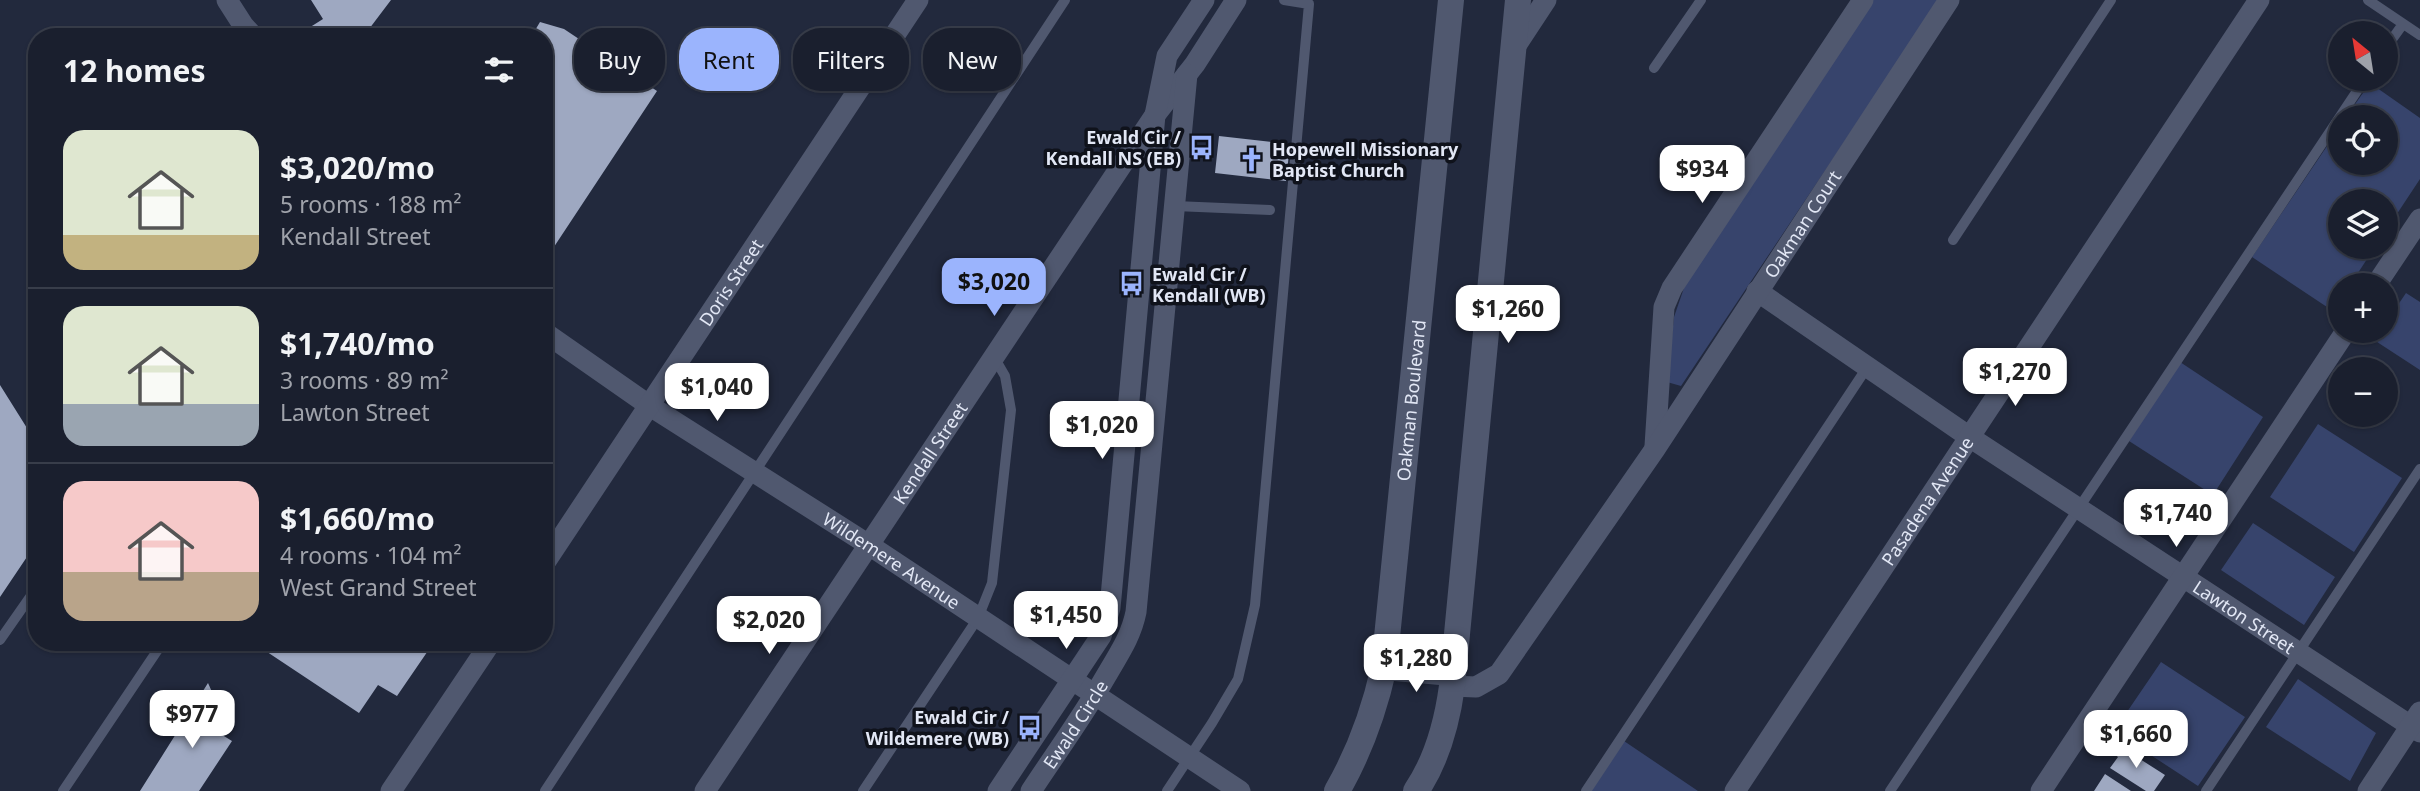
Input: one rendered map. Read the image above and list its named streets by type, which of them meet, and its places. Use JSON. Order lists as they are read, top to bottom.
{
  "streets": {
    "street": [
      "Oakman Court",
      "Doris Street",
      "Oakman Boulevard",
      "Kendall Street",
      "Pasadena Avenue",
      "Wildemere Avenue",
      "Lawton Street",
      "Ewald Circle"
    ]
  },
  "crossings": [
    ["Oakman Court", "Lawton Street"],
    ["Doris Street", "Wildemere Avenue"],
    ["Kendall Street", "Wildemere Avenue"],
    ["Kendall Street", "Ewald Circle"],
    ["Pasadena Avenue", "Lawton Street"],
    ["Wildemere Avenue", "Ewald Circle"]
  ],
  "places": {
    "bus stop": ["Ewald Cir / Kendall NS (EB)", "Ewald Cir / Kendall (WB)", "Ewald Cir / Wildemere (WB)"],
    "church": ["Hopewell Missionary Baptist Church"]
  },
  "north": "top left",
  "page": {
    "map_buttons": ["+", "−"],
    "chip": [
      "Buy",
      "Rent",
      "Filters",
      "New"
    ],
    "heading": "12 homes",
    "list": [
      {
        "name": "$3,020/mo",
        "note": "5 rooms · 188 m² · Kendall Street"
      },
      {
        "name": "$1,740/mo",
        "note": "3 rooms · 89 m² · Lawton Street"
      },
      {
        "name": "$1,660/mo",
        "note": "4 rooms · 104 m² · West Grand Street"
      }
    ],
    "price": [
      "$934",
      "$3,020",
      "$1,260",
      "$1,270",
      "$1,040",
      "$1,020",
      "$1,740",
      "$1,450",
      "$2,020",
      "$1,280",
      "$977",
      "$1,660"
    ]
  }
}
